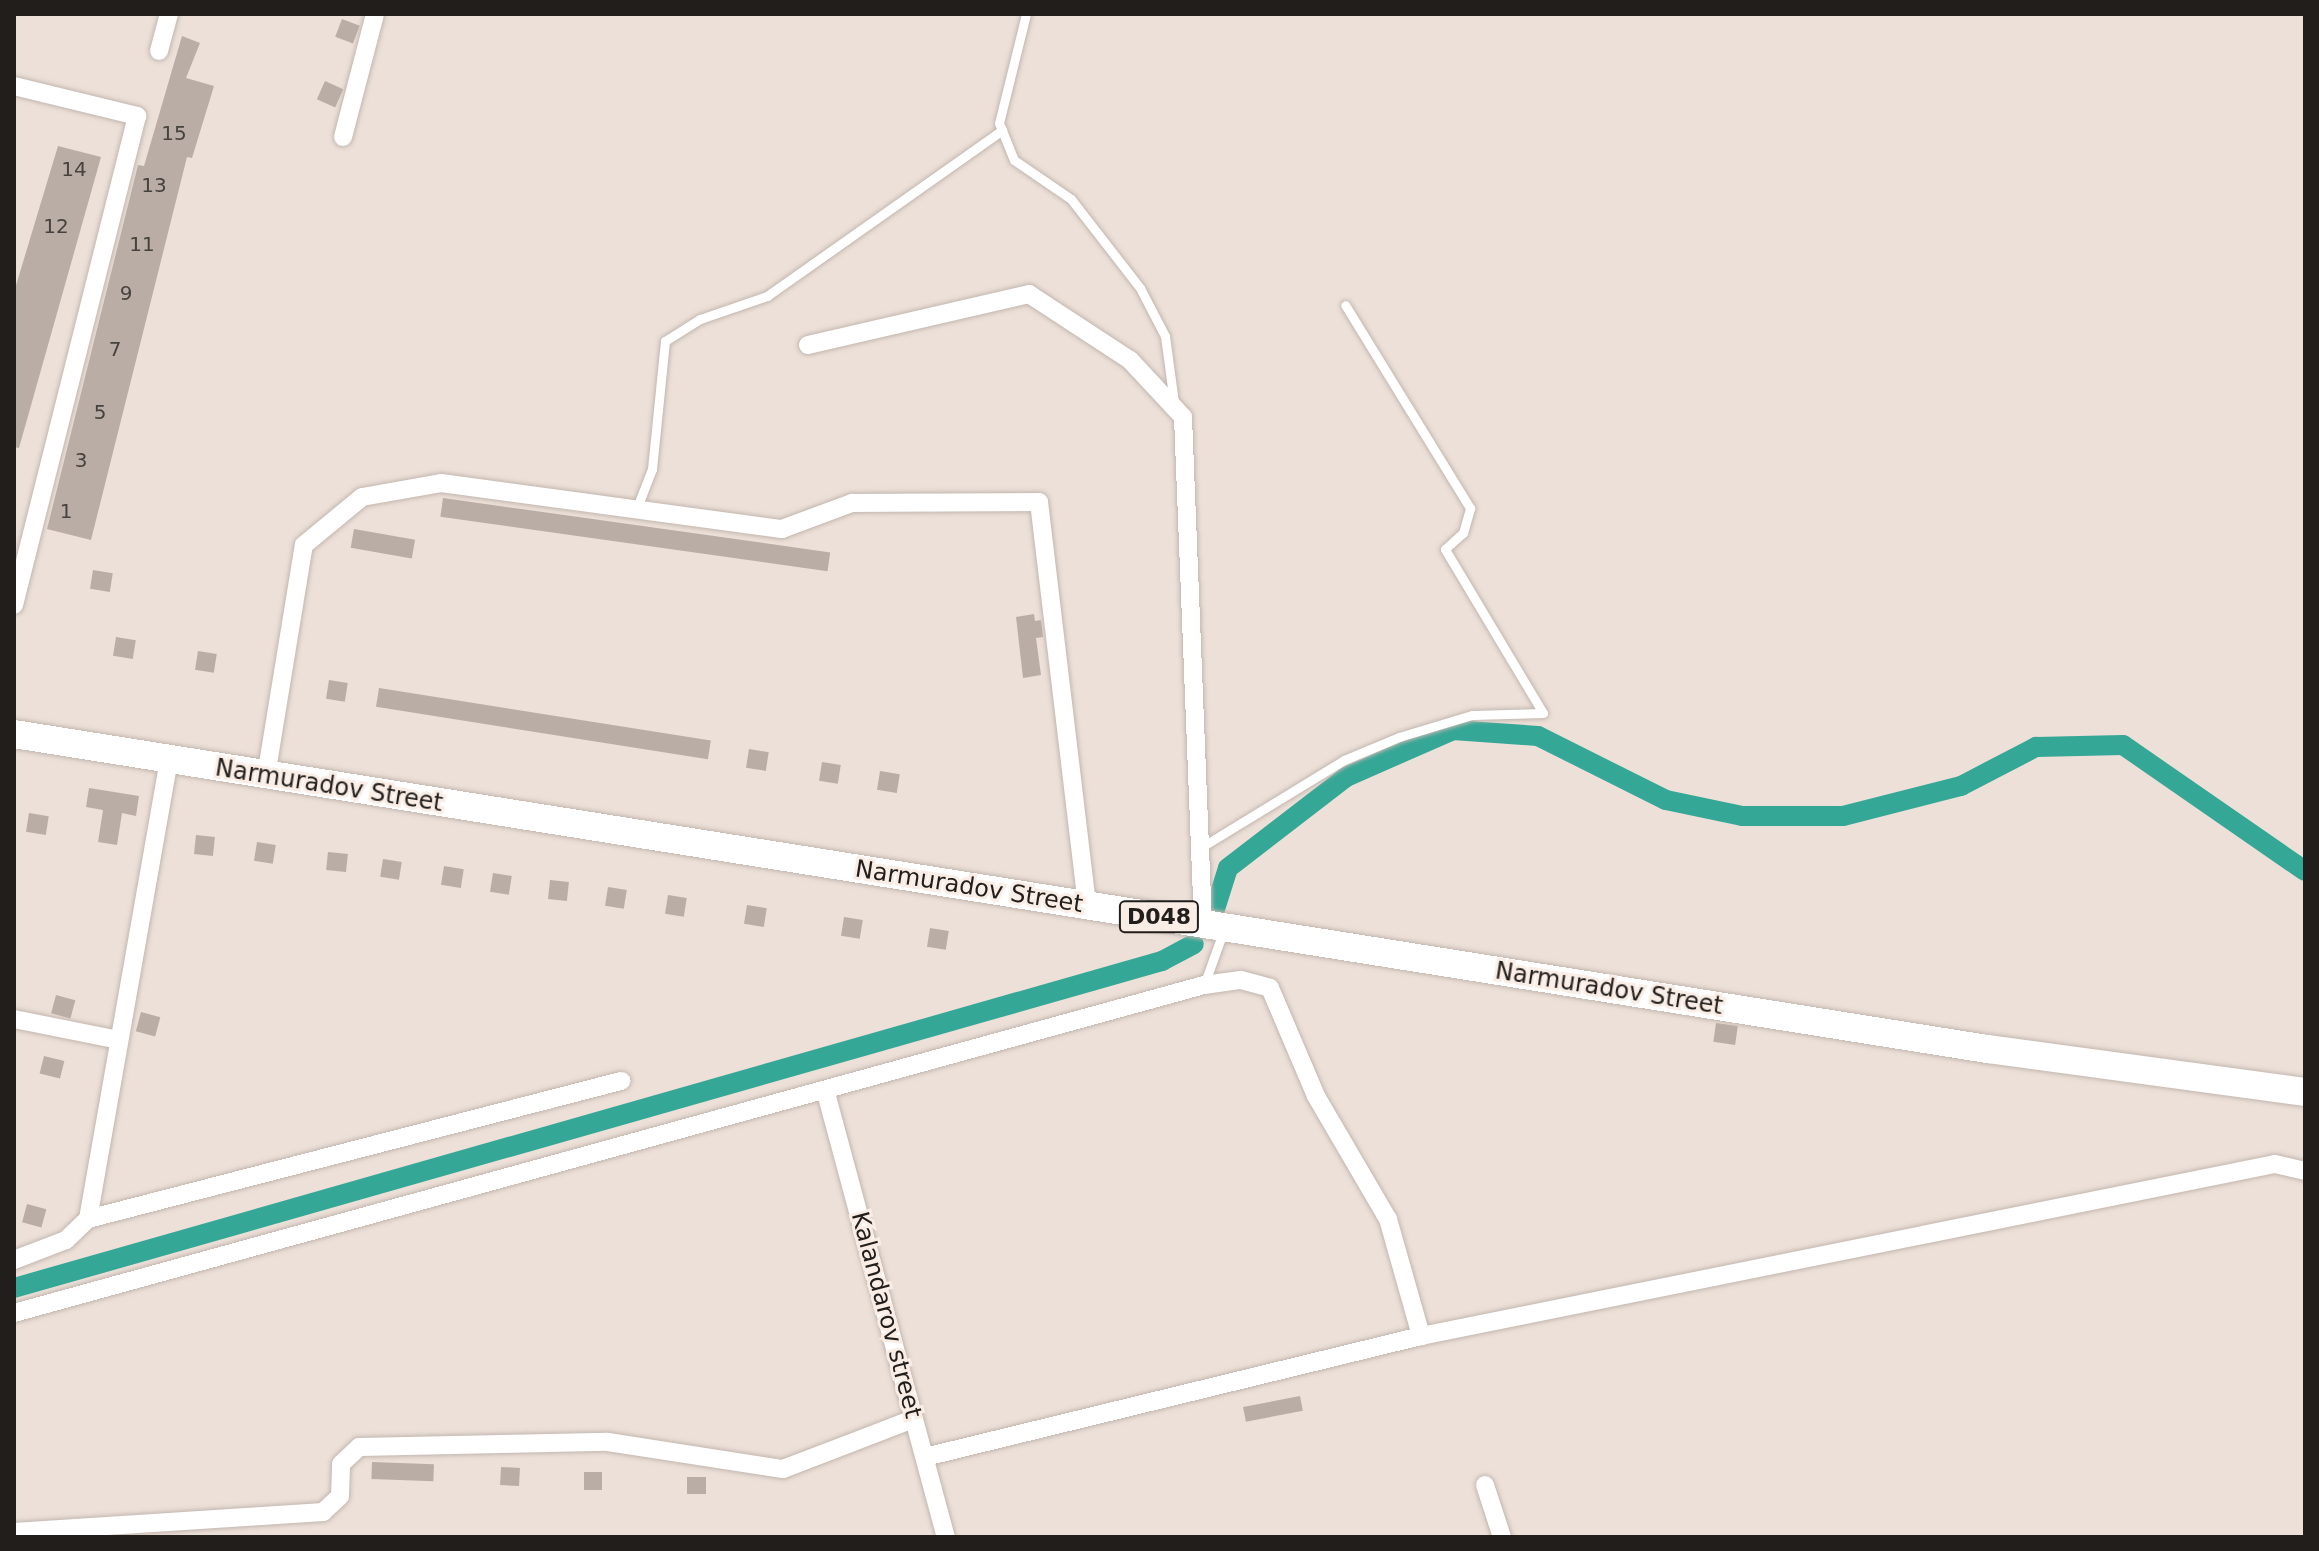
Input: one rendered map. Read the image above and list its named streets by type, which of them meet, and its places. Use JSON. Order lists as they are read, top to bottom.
{
  "streets": {
    "main road": ["Narmuradov Street", "D048"],
    "street": ["Kalandarov street"]
  },
  "house_numbers": [
    "15",
    "14",
    "13",
    "12",
    "11",
    "9",
    "7",
    "5",
    "3",
    "1"
  ]
}
